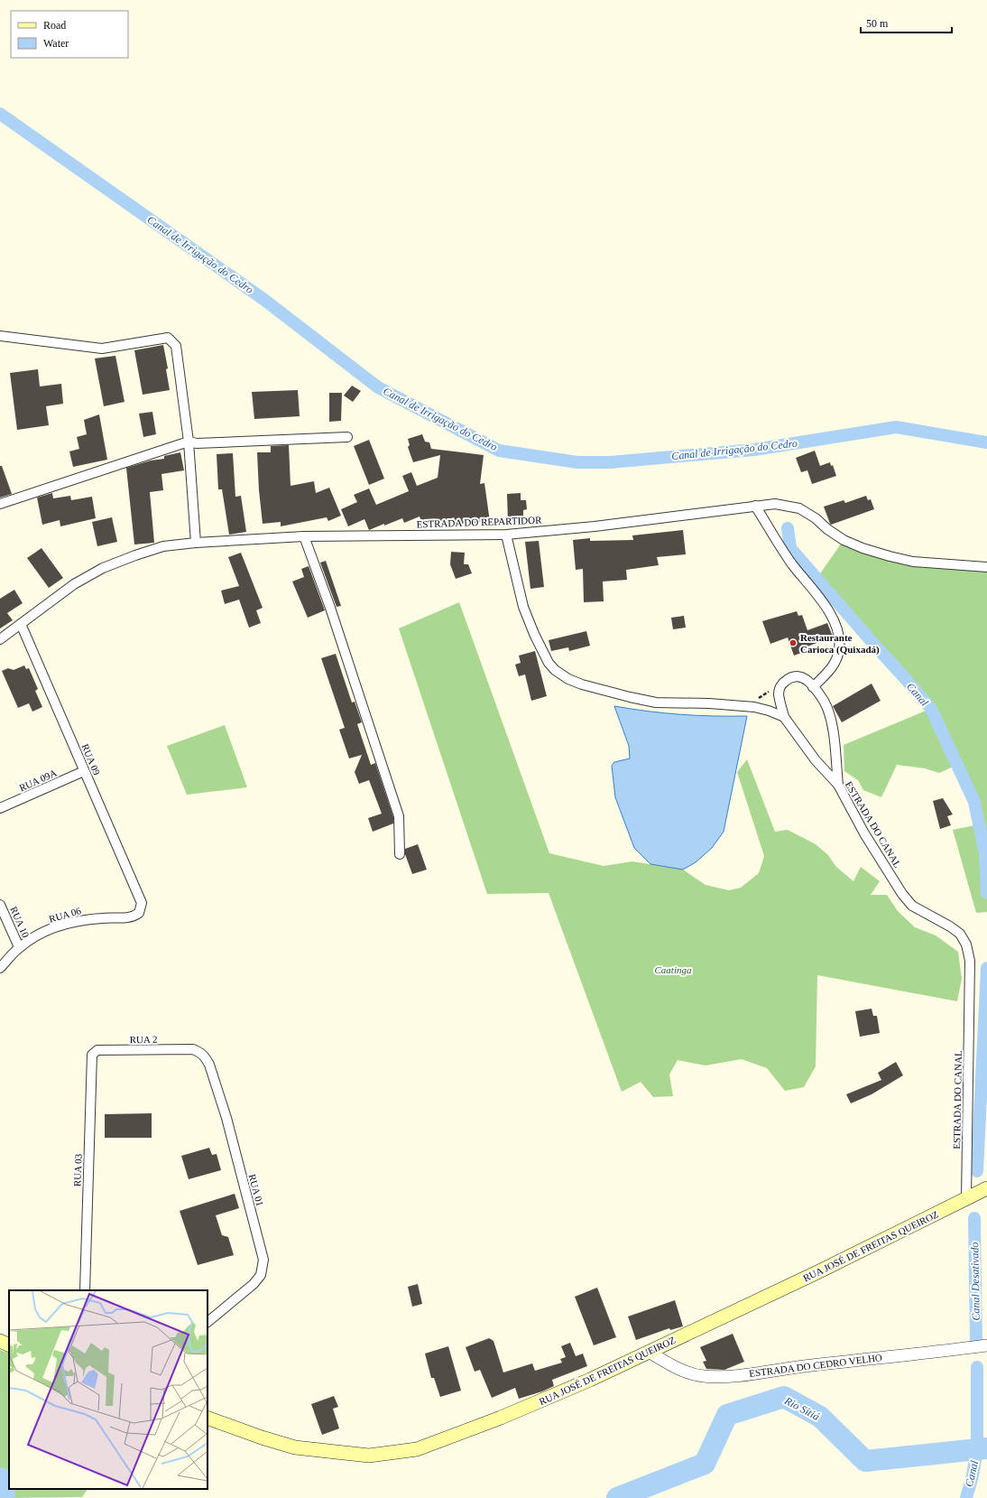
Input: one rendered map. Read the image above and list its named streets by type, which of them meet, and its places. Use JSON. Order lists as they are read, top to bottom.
{
  "streets": {
    "main road": ["RUA JOSÉ DE FREITAS QUEIROZ"],
    "street": [
      "ESTRADA DO REPARTIDOR",
      "RUA 09",
      "RUA 09A",
      "ESTRADA DO CANAL",
      "RUA 06",
      "RUA 10",
      "RUA 2",
      "RUA 03",
      "RUA 01",
      "ESTRADA DO CEDRO VELHO"
    ]
  },
  "crossings": [
    ["ESTRADA DO REPARTIDOR", "RUA 09"],
    ["ESTRADA DO REPARTIDOR", "ESTRADA DO CANAL"],
    ["RUA 09", "RUA 09A"],
    ["RUA 09", "RUA 06"],
    ["ESTRADA DO CANAL", "RUA JOSÉ DE FREITAS QUEIROZ"],
    ["RUA 06", "RUA 10"],
    ["RUA 2", "RUA 03"],
    ["RUA 2", "RUA 01"],
    ["RUA JOSÉ DE FREITAS QUEIROZ", "ESTRADA DO CEDRO VELHO"]
  ],
  "water": [
    "Canal de Irrigação do Cedro",
    "Canal",
    "Canal Desativado",
    "Rio Sitiá"
  ],
  "parks": ["Caatinga"],
  "places": ["Restaurante Carioca (Quixadá)"],
  "legend": ["Road", "Water"],
  "scale_bar": "50 m"
}
